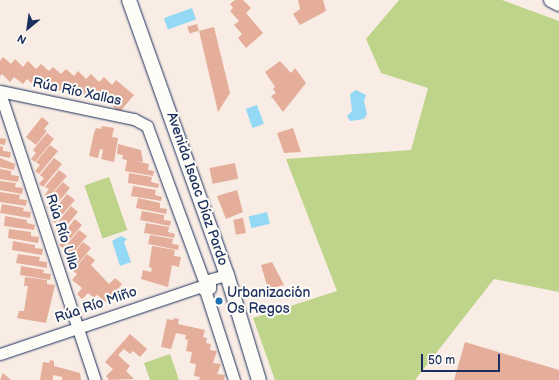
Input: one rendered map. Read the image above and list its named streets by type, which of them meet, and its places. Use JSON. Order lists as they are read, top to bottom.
{
  "streets": {
    "street": [
      "Rúa Río Xallas",
      "Avenida Isaac Díaz Pardo",
      "Rúa Río Ulla",
      "Rúa Río Miño"
    ]
  },
  "crossings": [
    ["Rúa Río Xallas", "Rúa Río Ulla"],
    ["Rúa Río Xallas", "Rúa Río Miño"],
    ["Avenida Isaac Díaz Pardo", "Rúa Río Miño"],
    ["Rúa Río Ulla", "Rúa Río Miño"]
  ],
  "places": ["Urbanización Os Regos"],
  "scale_bar": "50 m",
  "north": "bottom left"
}
